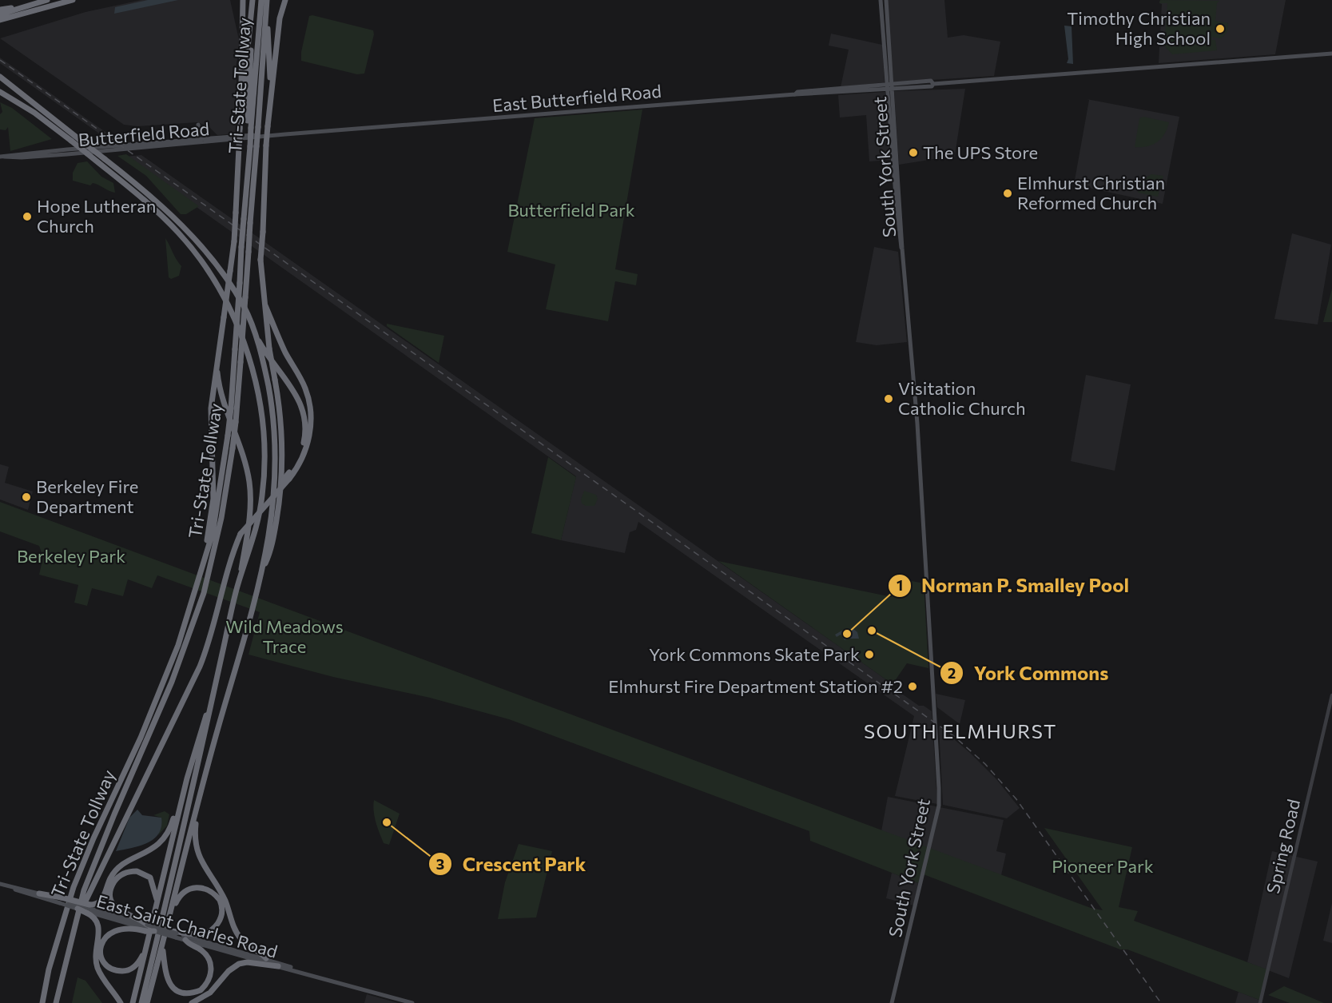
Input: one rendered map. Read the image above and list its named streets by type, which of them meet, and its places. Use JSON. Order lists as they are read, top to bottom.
{
  "streets": {
    "highway": ["Tri-State Tollway"],
    "main road": [
      "East Butterfield Road",
      "Butterfield Road",
      "South York Street",
      "East Saint Charles Road"
    ],
    "street": ["Spring Road"]
  },
  "crossings": [
    ["East Butterfield Road", "Butterfield Road"],
    ["East Butterfield Road", "South York Street"]
  ],
  "districts": ["SOUTH ELMHURST"],
  "parks": [
    "Butterfield Park",
    "Berkeley Park",
    "Wild Meadows Trace",
    "Pioneer Park"
  ],
  "places": [
    "Timothy Christian High School",
    "The UPS Store",
    "Elmhurst Christian Reformed Church",
    "Hope Lutheran Church",
    "Visitation Catholic Church",
    "Berkeley Fire Department",
    "York Commons",
    "Norman P. Smalley Pool",
    "York Commons Skate Park",
    "Elmhurst Fire Department Station #2",
    "Crescent Park"
  ]
}
